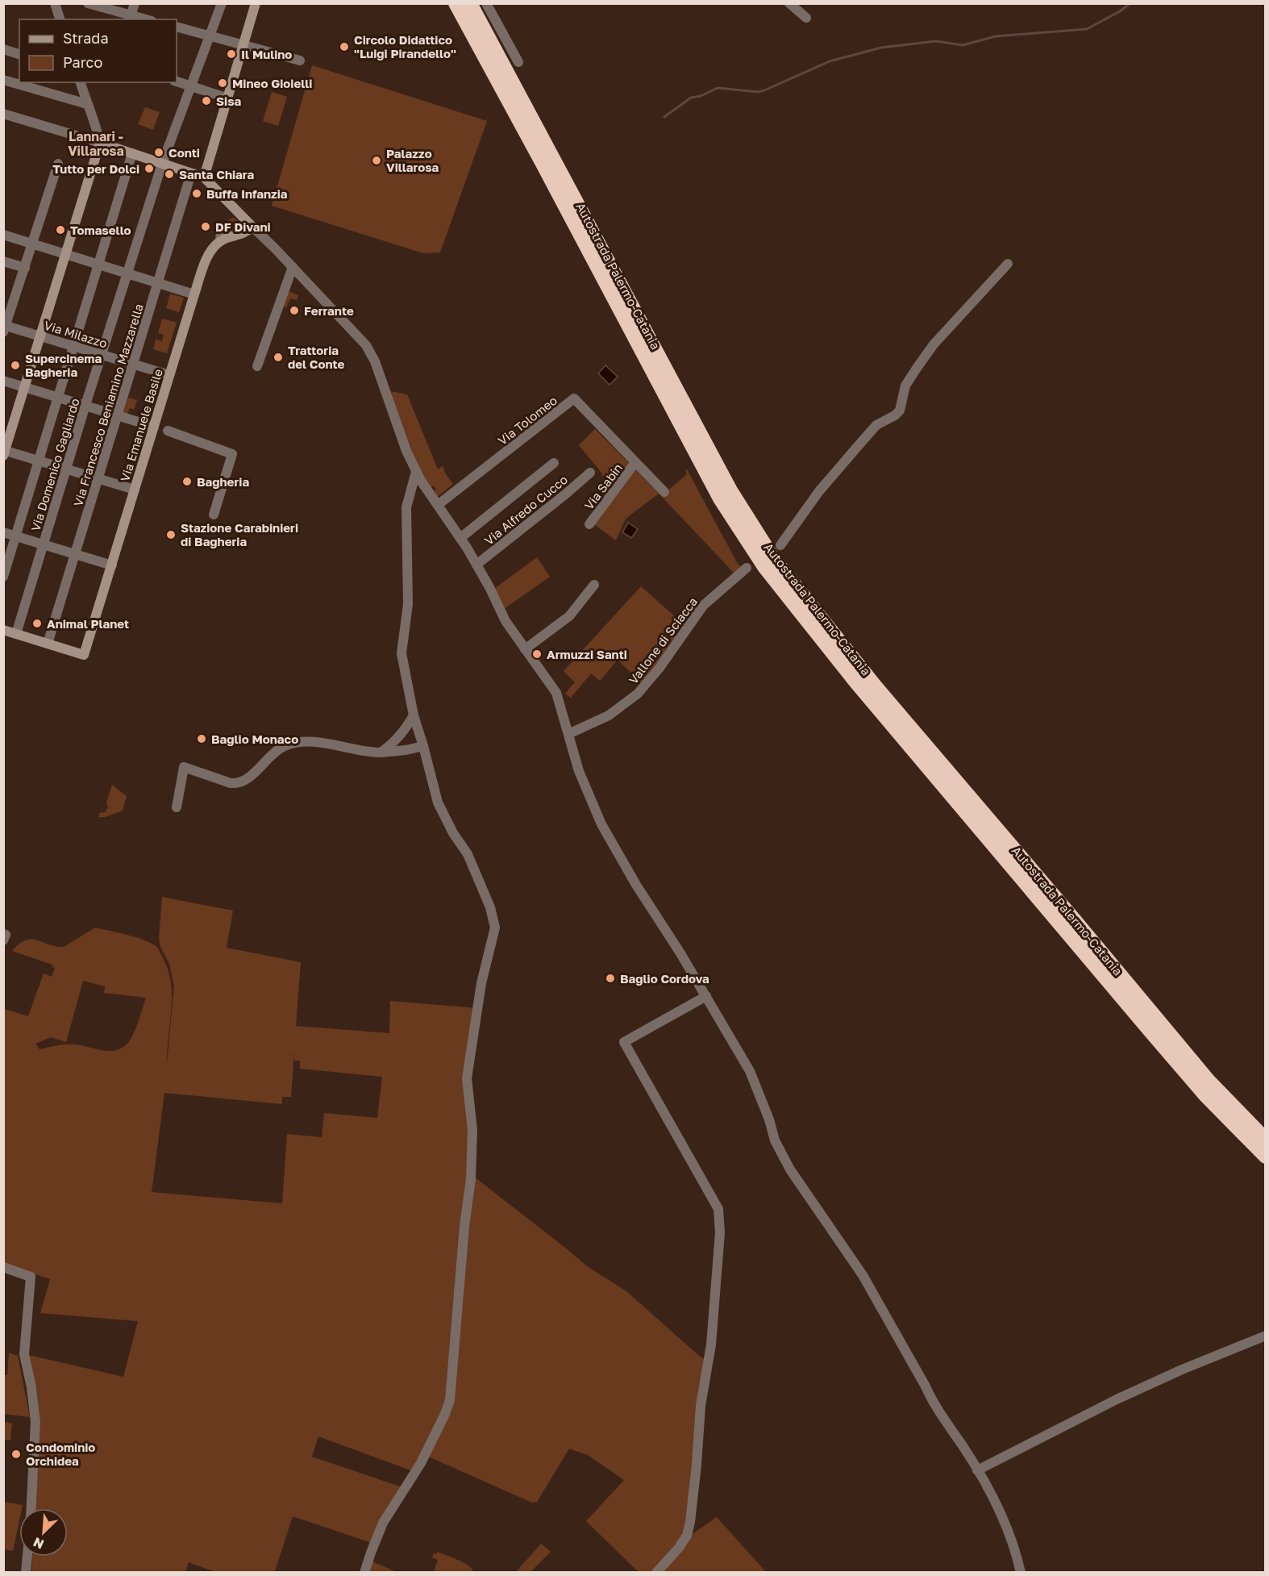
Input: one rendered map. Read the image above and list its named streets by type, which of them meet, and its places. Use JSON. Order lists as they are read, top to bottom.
{
  "streets": {
    "highway": ["Autostrada Palermo-Catania"],
    "main road": ["Via Emanuele Basile"],
    "street": [
      "Via Milazzo",
      "Via Francesco Beniamino Mazzarella",
      "Via Tolomeo",
      "Via Domenico Gagliardo",
      "Via Sabin",
      "Via Alfredo Cucco",
      "Vallone di Sciacca"
    ]
  },
  "crossings": [
    ["Via Milazzo", "Via Francesco Beniamino Mazzarella"],
    ["Via Milazzo", "Via Emanuele Basile"],
    ["Via Milazzo", "Via Domenico Gagliardo"],
    ["Via Francesco Beniamino Mazzarella", "Via Emanuele Basile"],
    ["Via Tolomeo", "Via Sabin"]
  ],
  "districts": ["Lannari - Villarosa"],
  "places": [
    "Circolo Didattico \"Luigi Pirandello\"",
    "Il Mulino",
    "Mineo Gioielli",
    "Sisa",
    "Conti",
    "Palazzo Villarosa",
    "Tutto per Dolci",
    "Santa Chiara",
    "Buffa Infanzia",
    "DF Divani",
    "Tomasello",
    "Ferrante",
    "Trattoria del Conte",
    "Supercinema Bagheria",
    "Bagheria",
    "Stazione Carabinieri di Bagheria",
    "Animal Planet",
    "Armuzzi Santi",
    "Baglio Monaco",
    "Baglio Cordova",
    "Condominio Orchidea"
  ],
  "legend": ["Strada", "Parco"],
  "north": "bottom left"
}
